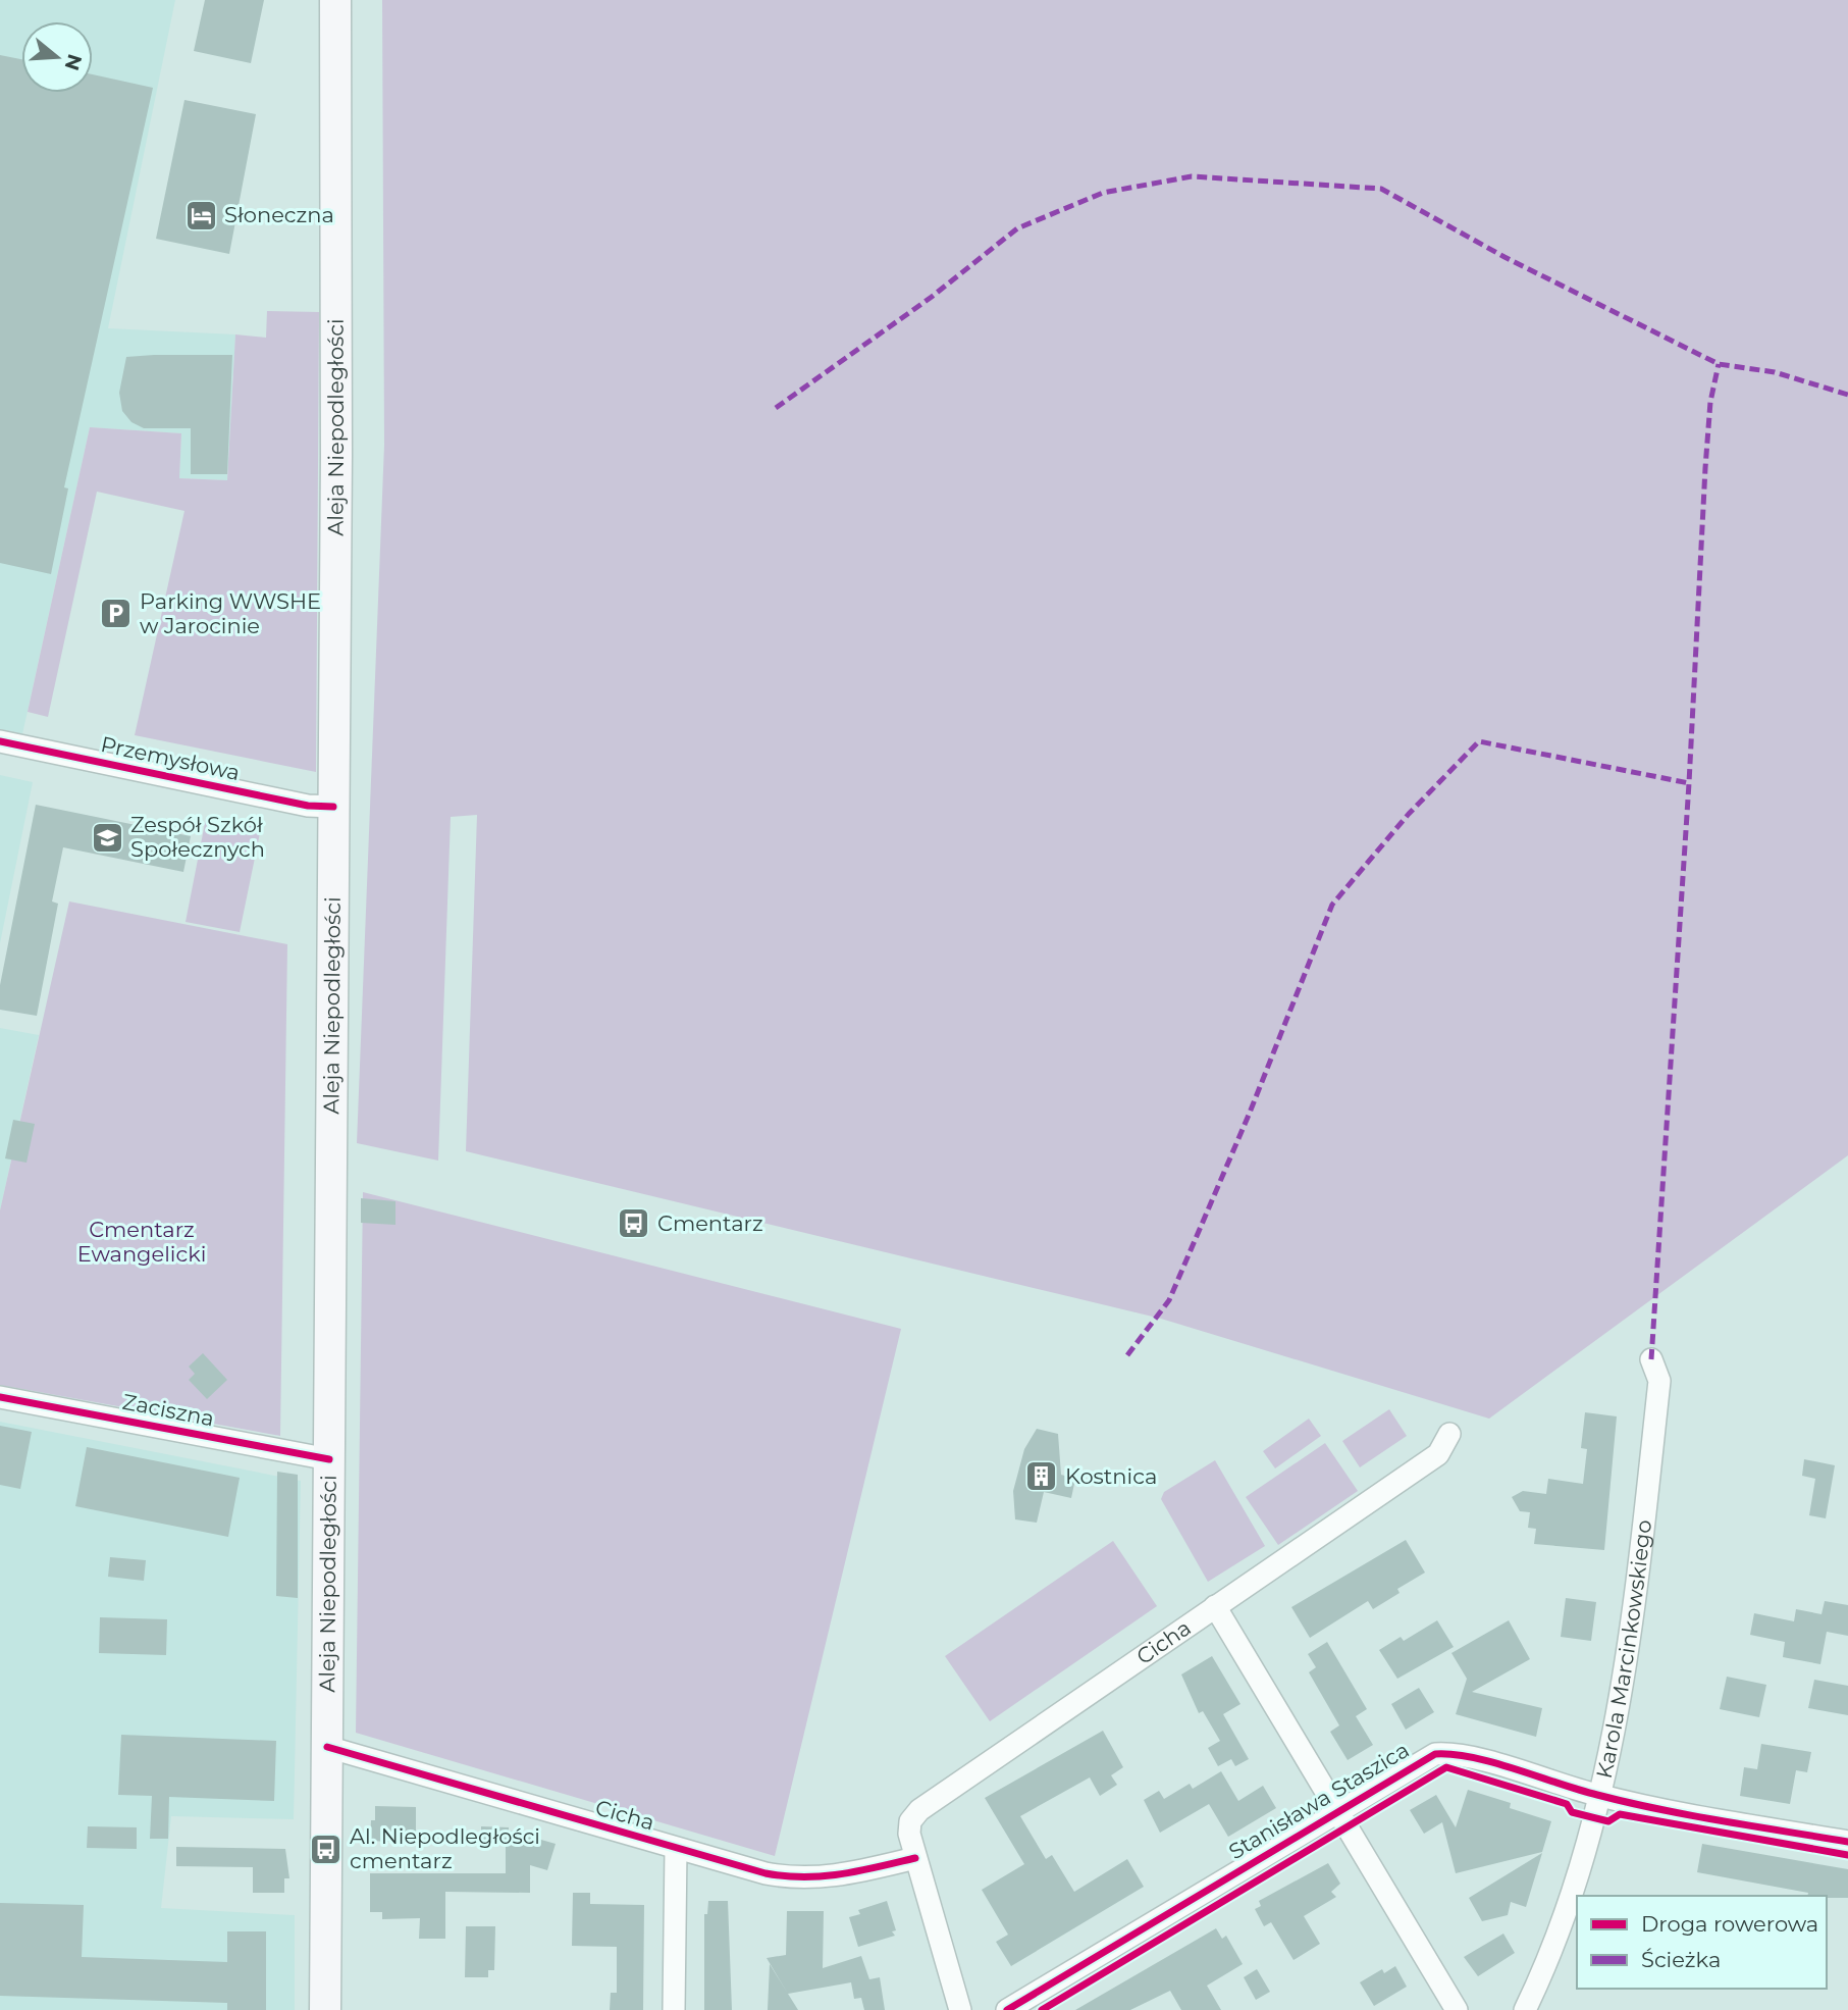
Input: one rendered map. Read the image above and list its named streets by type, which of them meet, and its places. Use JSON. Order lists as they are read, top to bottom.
{
  "streets": {
    "main road": ["Aleja Niepodległości"],
    "street": [
      "Przemysłowa",
      "Zaciszna",
      "Cicha",
      "Karola Marcinkowskiego",
      "Stanisława Staszica"
    ]
  },
  "crossings": [
    ["Aleja Niepodległości", "Przemysłowa"],
    ["Aleja Niepodległości", "Zaciszna"],
    ["Aleja Niepodległości", "Cicha"],
    ["Karola Marcinkowskiego", "Stanisława Staszica"]
  ],
  "parks": ["Cmentarz Ewangelicki"],
  "places": {
    "hotel": ["Słoneczna"],
    "parking": ["Parking WWSHE w Jarocinie"],
    "school or university": ["Zespół Szkół Społecznych"],
    "bus stop": ["Cmentarz", "Al. Niepodległości cmentarz"],
    "building": ["Kostnica"]
  },
  "legend": ["Droga rowerowa", "Ścieżka"],
  "north": "right"
}
